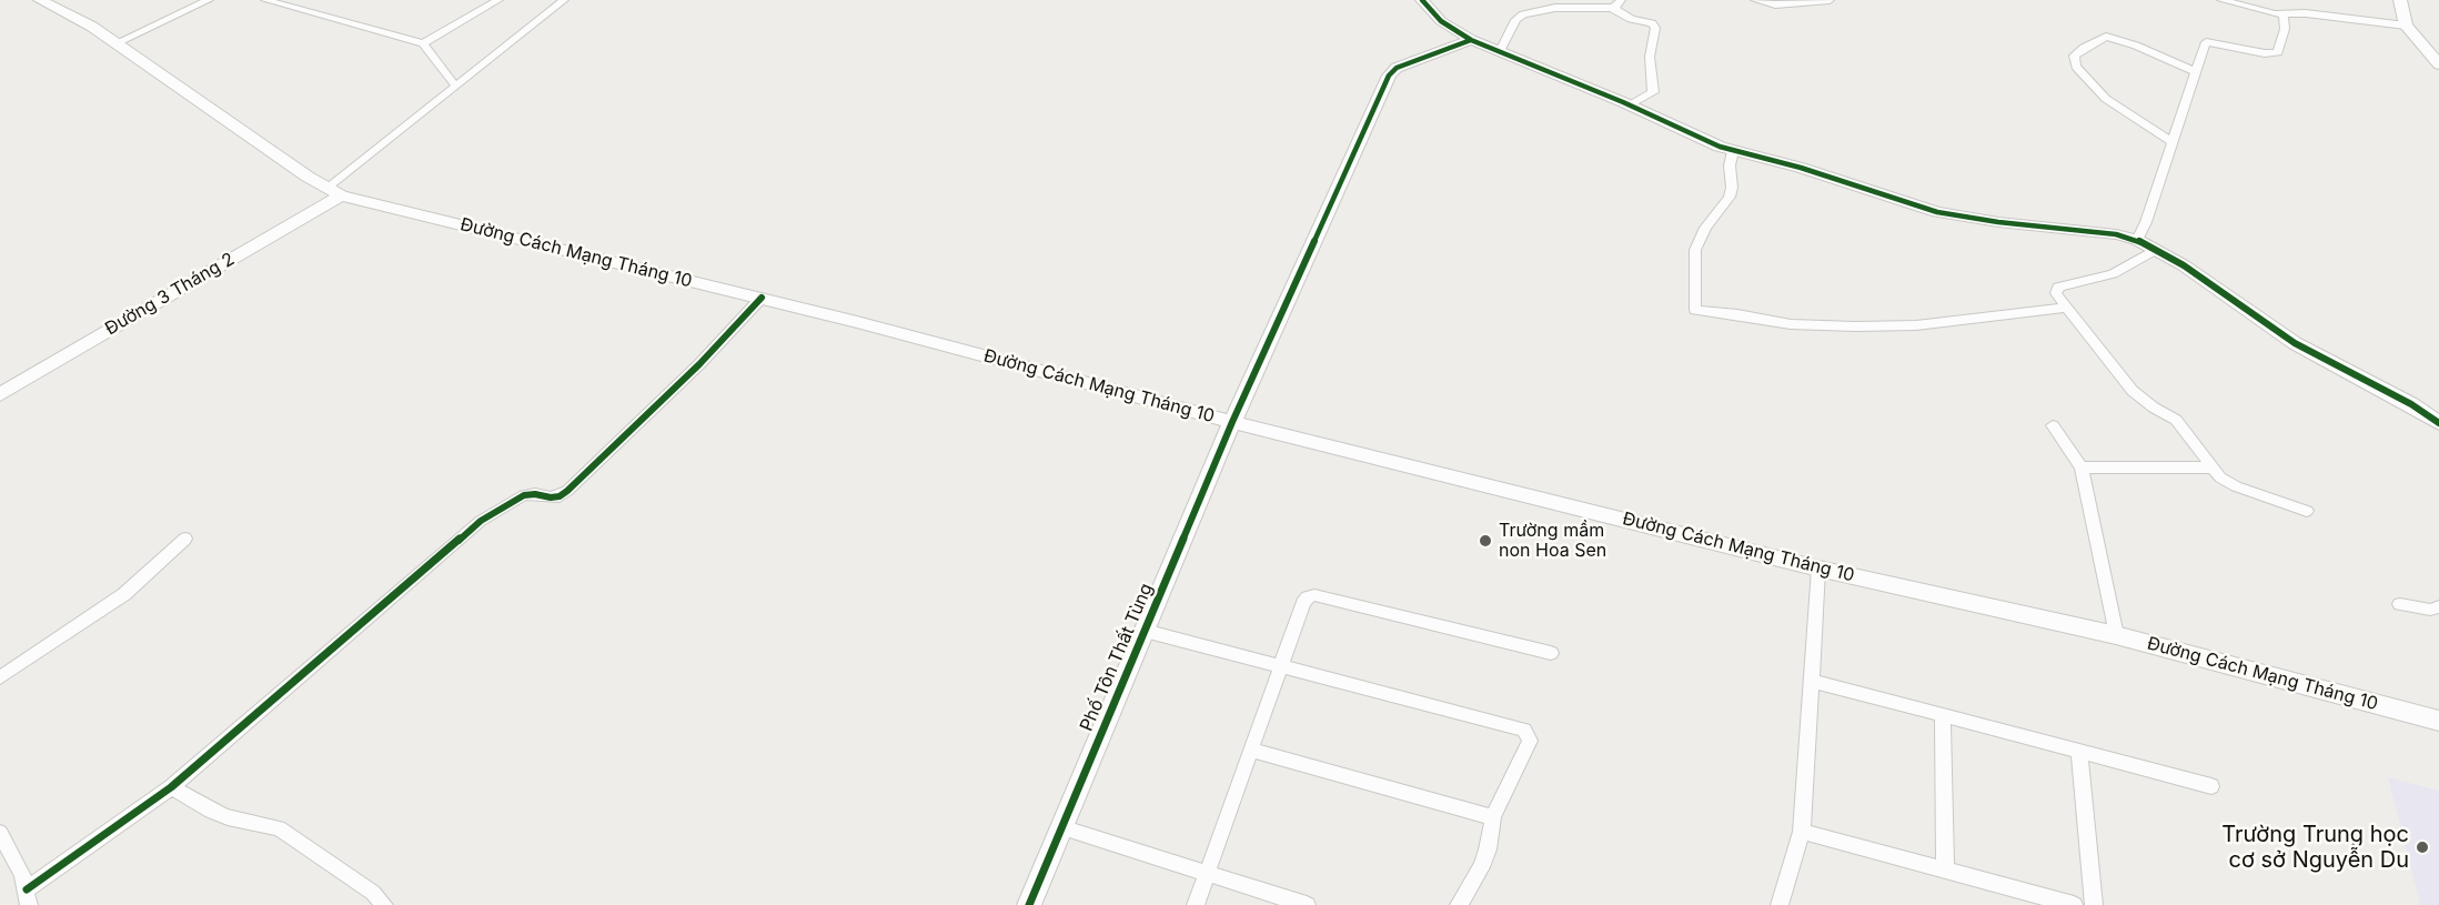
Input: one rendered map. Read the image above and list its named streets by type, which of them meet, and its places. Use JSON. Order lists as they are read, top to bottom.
{
  "streets": {
    "street": ["Đường Cách Mạng Tháng 10", "Đường 3 Tháng 2", "Phố Tôn Thất Tùng"]
  },
  "crossings": [
    ["Đường Cách Mạng Tháng 10", "Đường 3 Tháng 2"],
    ["Đường Cách Mạng Tháng 10", "Phố Tôn Thất Tùng"]
  ],
  "places": ["Trường mầm non Hoa Sen", "Trường Trung học cơ sở Nguyễn Du"]
}
